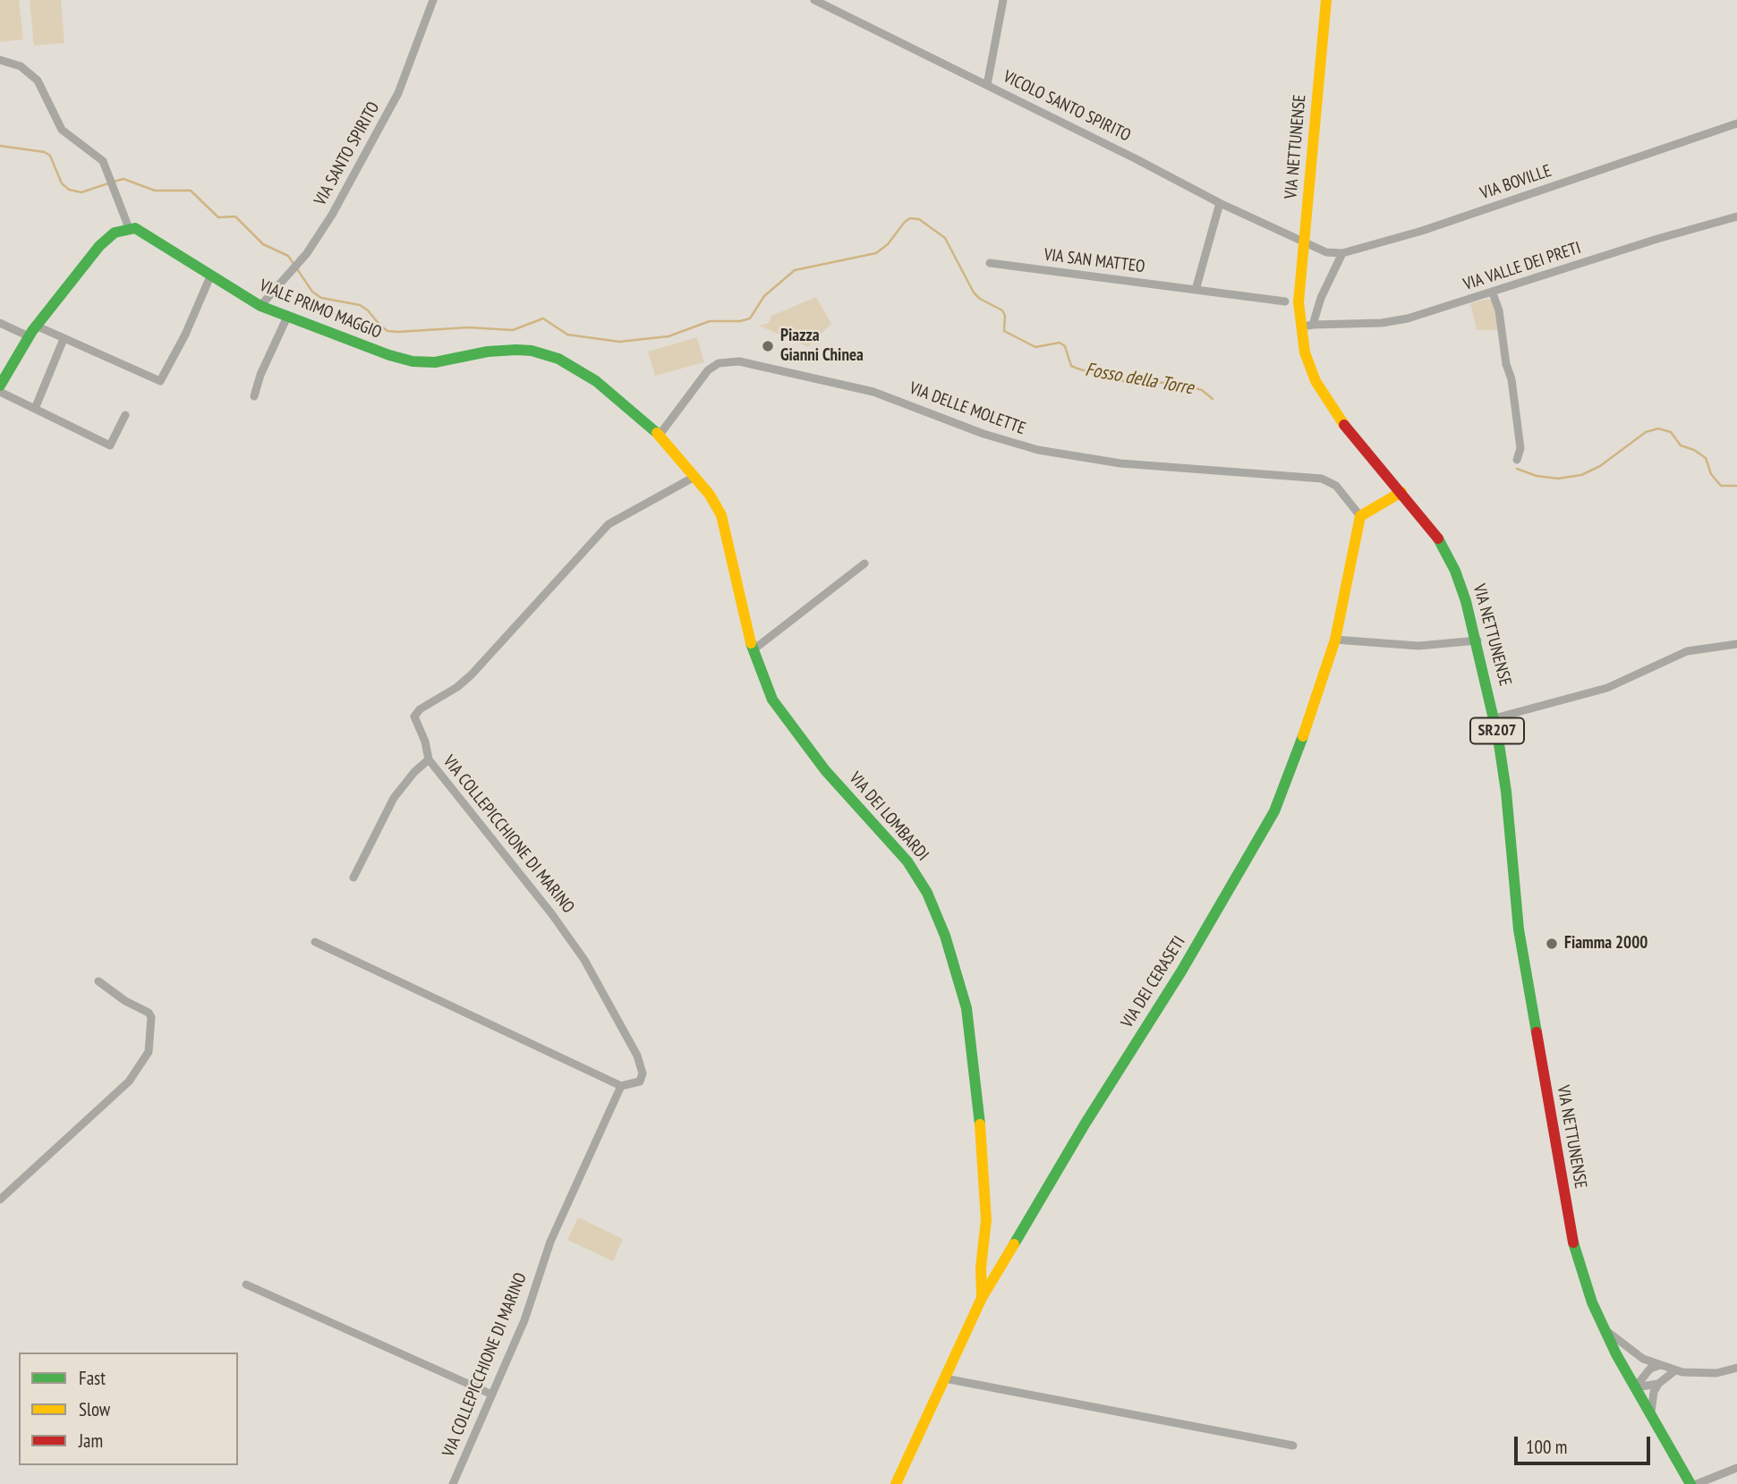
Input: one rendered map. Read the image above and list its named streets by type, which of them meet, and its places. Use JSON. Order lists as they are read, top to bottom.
{
  "streets": {
    "street": [
      "VICOLO SANTO SPIRITO",
      "VIA NETTUNENSE",
      "VIA SANTO SPIRITO",
      "VIA BOVILLE",
      "VIA SAN MATTEO",
      "VIA VALLE DEI PRETI",
      "VIALE PRIMO MAGGIO",
      "VIA DELLE MOLETTE",
      "SR207",
      "VIA DEI LOMBARDI",
      "VIA COLLEPICCHIONE DI MARINO",
      "VIA DEI CERASETI"
    ]
  },
  "crossings": [
    ["VICOLO SANTO SPIRITO", "VIA NETTUNENSE"],
    ["VICOLO SANTO SPIRITO", "VIA BOVILLE"],
    ["VIA NETTUNENSE", "VIA BOVILLE"],
    ["VIA NETTUNENSE", "VIA VALLE DEI PRETI"],
    ["VIA SANTO SPIRITO", "VIALE PRIMO MAGGIO"],
    ["VIALE PRIMO MAGGIO", "VIA DELLE MOLETTE"],
    ["VIALE PRIMO MAGGIO", "VIA DEI LOMBARDI"],
    ["VIA DELLE MOLETTE", "VIA DEI LOMBARDI"],
    ["VIA DELLE MOLETTE", "VIA DEI CERASETI"],
    ["VIA DEI LOMBARDI", "VIA COLLEPICCHIONE DI MARINO"],
    ["VIA DEI LOMBARDI", "VIA DEI CERASETI"]
  ],
  "water": ["Fosso della Torre"],
  "places": ["Piazza Gianni Chinea", "Fiamma 2000"],
  "legend": ["Fast", "Slow", "Jam"],
  "scale_bar": "100 m"
}
